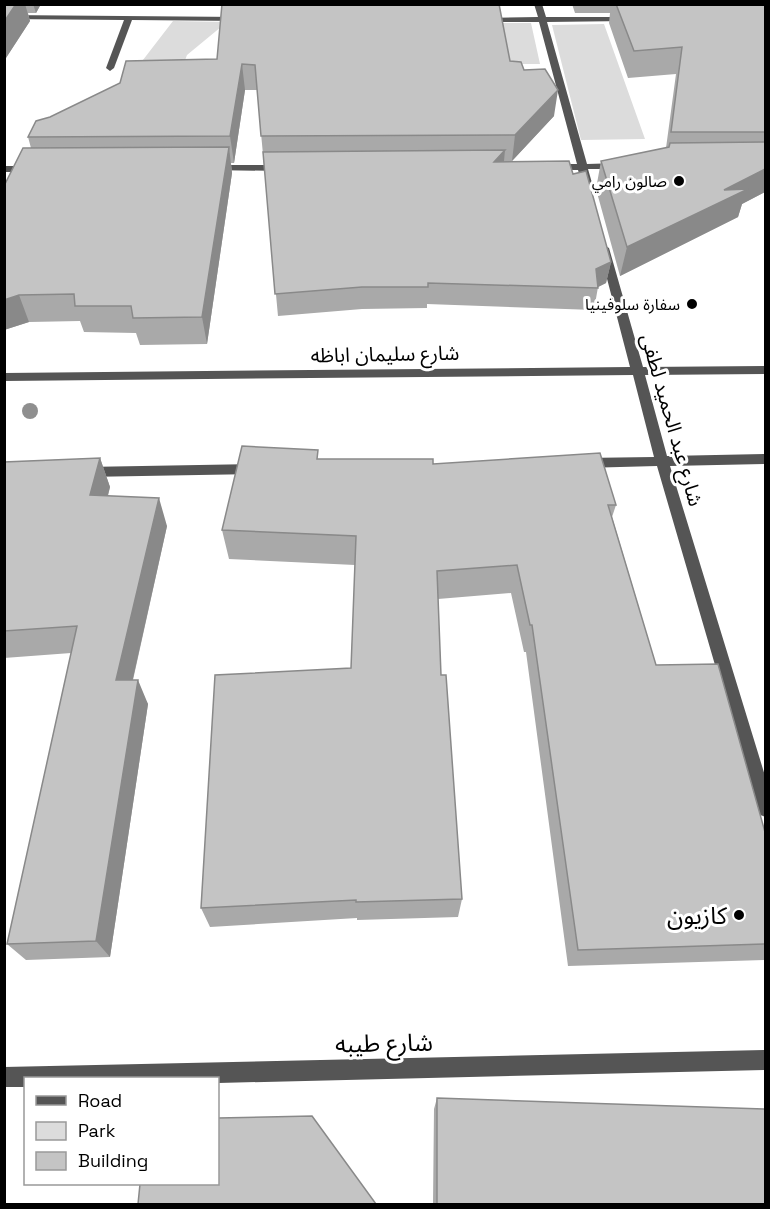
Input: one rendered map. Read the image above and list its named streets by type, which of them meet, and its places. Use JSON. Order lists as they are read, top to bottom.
{
  "streets": {
    "street": ["شارع سليمان اباظه", "شارع عبد الحميد لطفى", "شارع طيبه"]
  },
  "crossings": [
    ["شارع سليمان اباظه", "شارع عبد الحميد لطفى"]
  ],
  "places": ["صالون رامي", "سفارة سلوفينيا", "كازيون"],
  "legend": ["Road", "Park", "Building"]
}
